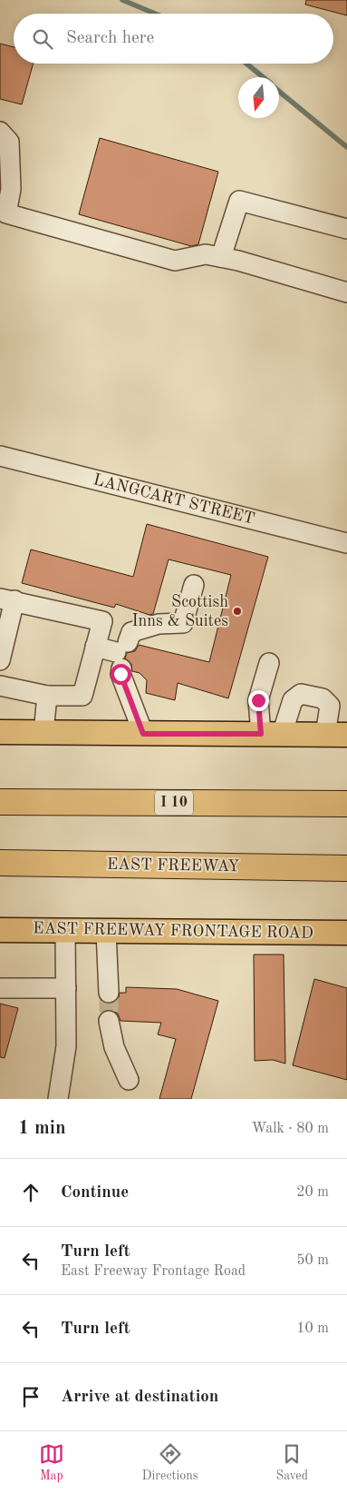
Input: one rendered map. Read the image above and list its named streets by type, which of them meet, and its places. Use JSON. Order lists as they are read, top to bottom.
{
  "streets": {
    "highway": ["I 10", "EAST FREEWAY"],
    "main road": ["EAST FREEWAY FRONTAGE ROAD"],
    "street": ["LANGCART STREET"]
  },
  "places": ["Scottish Inns & Suites"],
  "north": "bottom",
  "page": {
    "search": "Search here",
    "heading": ["1 min", "Walk · 80 m"],
    "list": [
      ["Continue", "20 m"],
      ["Turn left", "East Freeway Frontage Road", "50 m"],
      ["Turn left", "10 m"],
      "Arrive at destination"
    ],
    "nav": ["Map", "Directions", "Saved"]
  }
}
